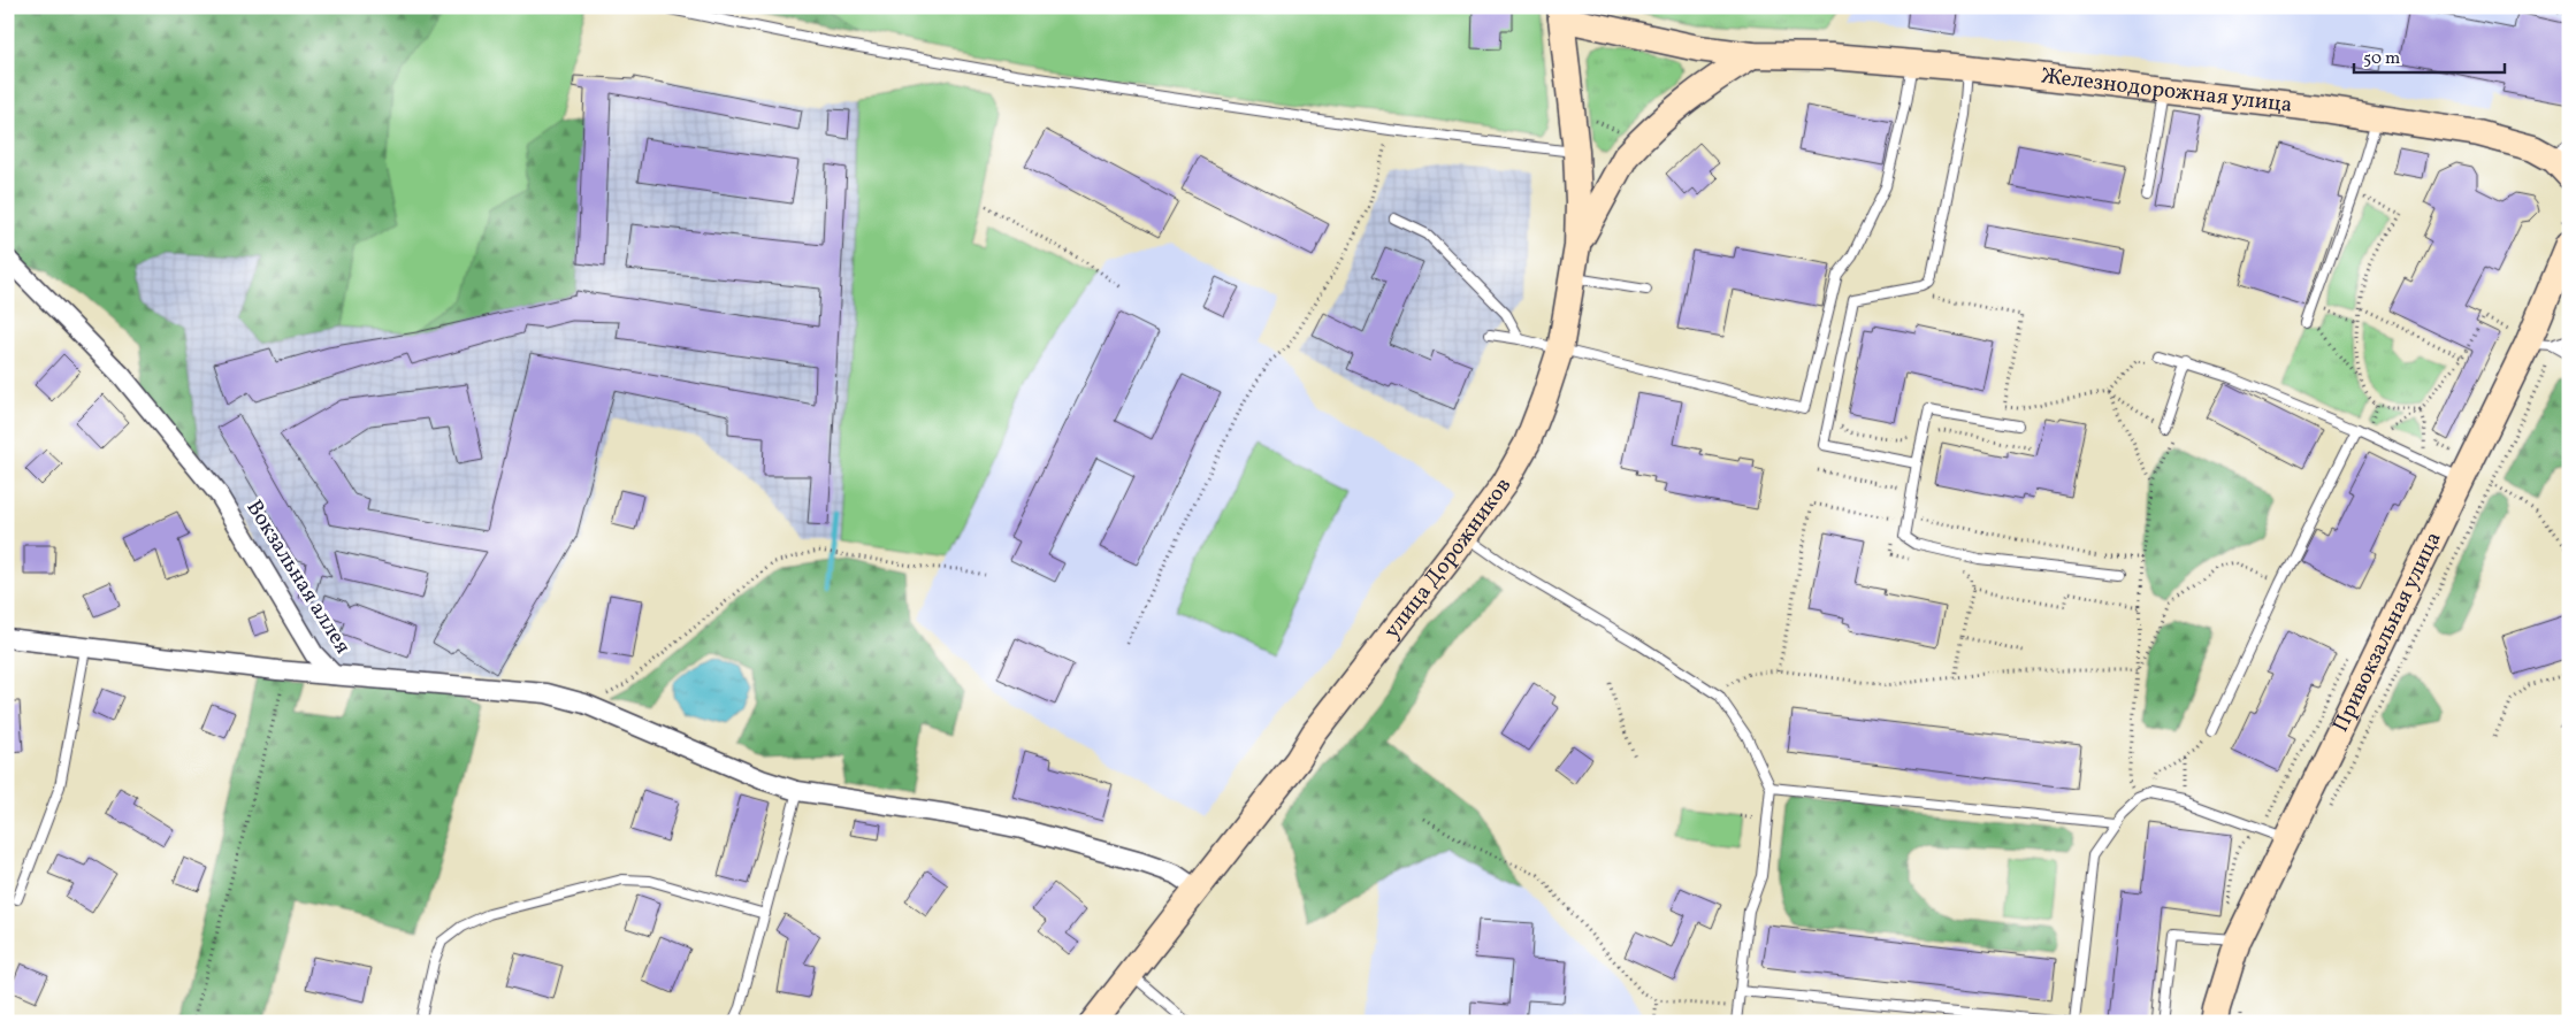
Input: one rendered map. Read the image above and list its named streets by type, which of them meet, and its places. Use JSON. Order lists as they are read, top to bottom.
{
  "streets": {
    "street": [
      "Железнодорожная улица",
      "улица Дорожников",
      "Вокзальная аллея",
      "Привокзальная улица"
    ]
  },
  "crossings": [
    ["Железнодорожная улица", "улица Дорожников"]
  ],
  "scale_bar": "50 m"
}
